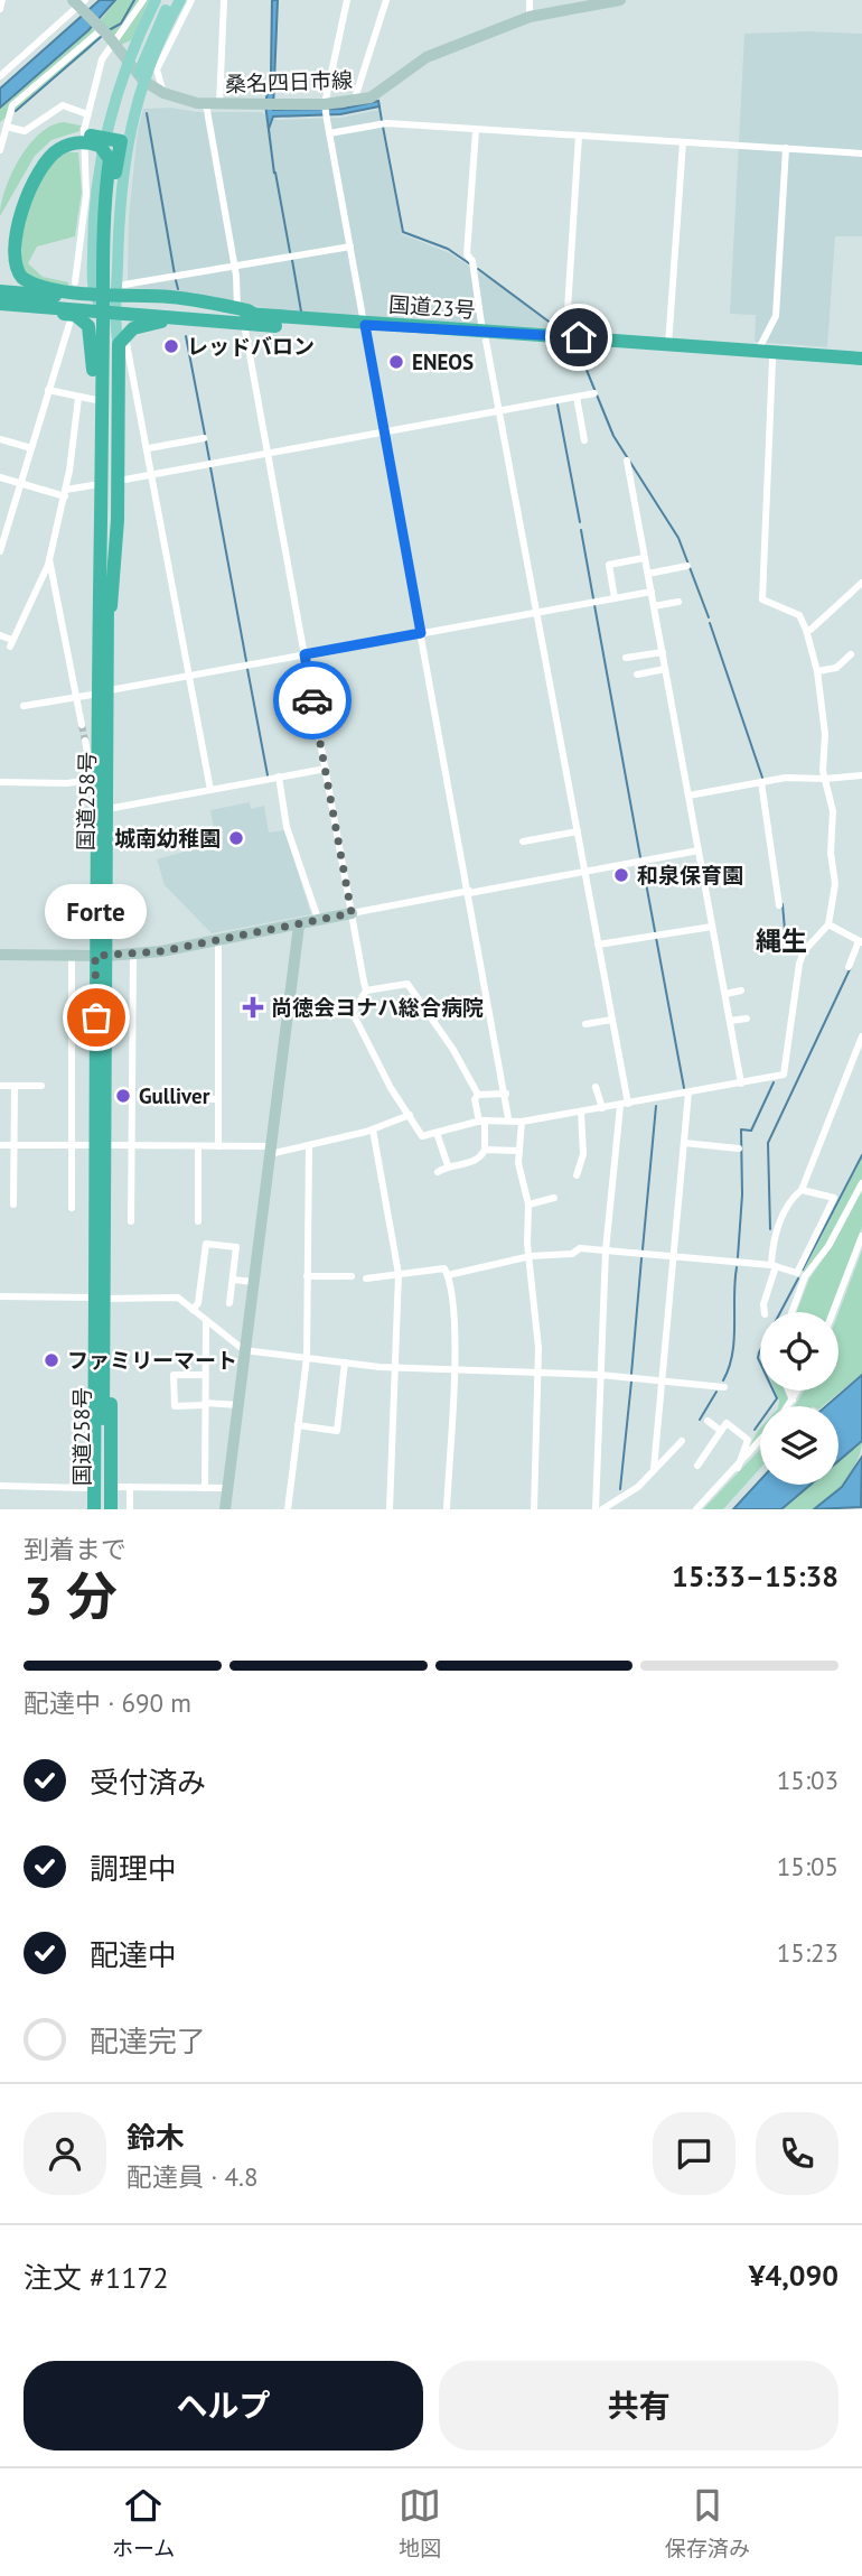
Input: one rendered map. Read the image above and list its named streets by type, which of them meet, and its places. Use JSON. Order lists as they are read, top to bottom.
{
  "streets": {
    "highway": ["国道23号", "国道258号"],
    "street": ["桑名四日市線"]
  },
  "districts": ["縄生"],
  "places": {
    "other": [
      "レッドバロン",
      "ENEOS",
      "城南幼稚園",
      "和泉保育園",
      "Forte",
      "Gulliver",
      "ファミリーマート"
    ],
    "health": ["尚徳会ヨナハ総合病院"]
  },
  "page": {
    "bubble": "Forte",
    "heading": ["3 分", "到着まで", "15:33–15:38"],
    "panel": [
      "鈴木",
      "配達員 · 4.8",
      "注文 #1172",
      "¥4,090"
    ],
    "bar": "配達中 · 690 m",
    "list": [
      ["受付済み", "15:03"],
      ["調理中", "15:05"],
      ["配達中", "15:23"],
      "配達完了"
    ],
    "buttons": ["ヘルプ", "共有"],
    "tabs": ["ホーム", "地図", "保存済み"]
  }
}
